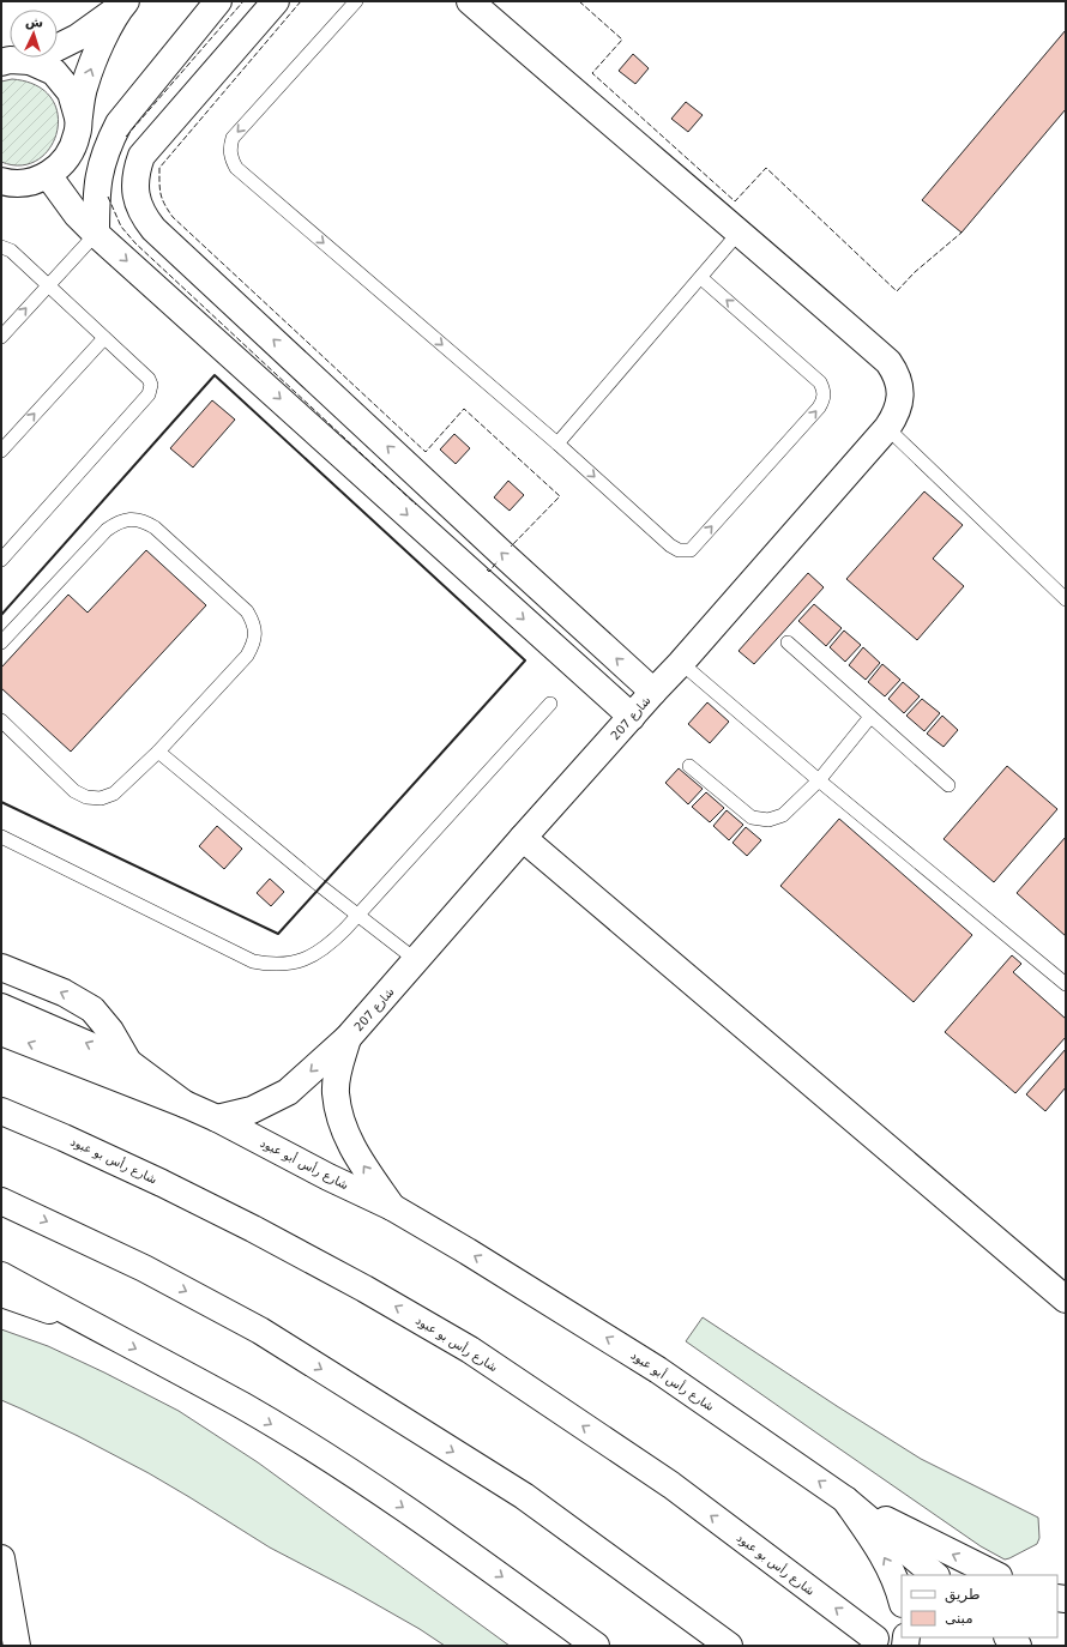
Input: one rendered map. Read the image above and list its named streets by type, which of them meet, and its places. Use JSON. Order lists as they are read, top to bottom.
{
  "streets": {
    "main road": ["شارع 207", "شارع رأس بو عبود", "شارع رأس أبو عبود"]
  },
  "crossings": [
    ["شارع 207", "شارع رأس أبو عبود"]
  ],
  "legend": ["طريق", "مبنى"],
  "north": "top"
}
